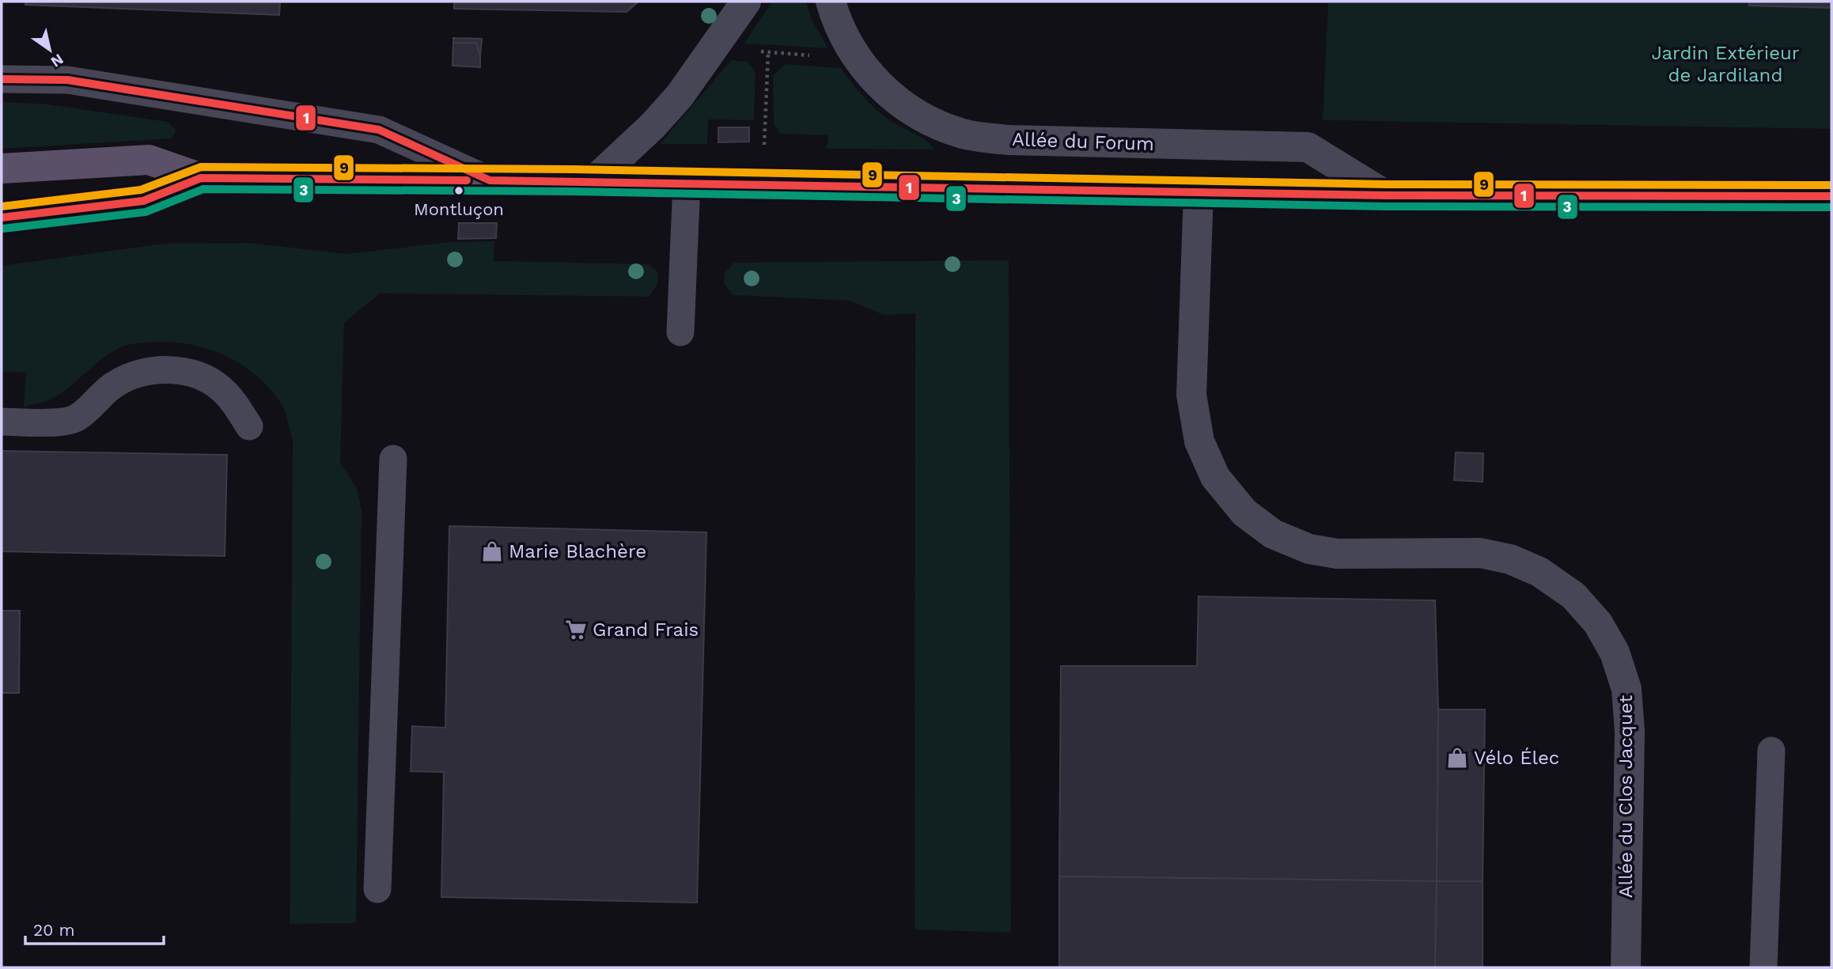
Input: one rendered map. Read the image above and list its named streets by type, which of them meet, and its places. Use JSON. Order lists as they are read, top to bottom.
{
  "streets": {
    "street": ["Allée du Forum", "Allée du Clos Jacquet"]
  },
  "parks": ["Jardin Extérieur de Jardiland"],
  "places": {
    "other": ["Montluçon"],
    "shop": ["Marie Blachère", "Vélo Élec"],
    "supermarket": ["Grand Frais"]
  },
  "lines": ["transit line 1", "transit line 9", "transit line 3"],
  "scale_bar": "20 m",
  "north": "bottom right"
}
